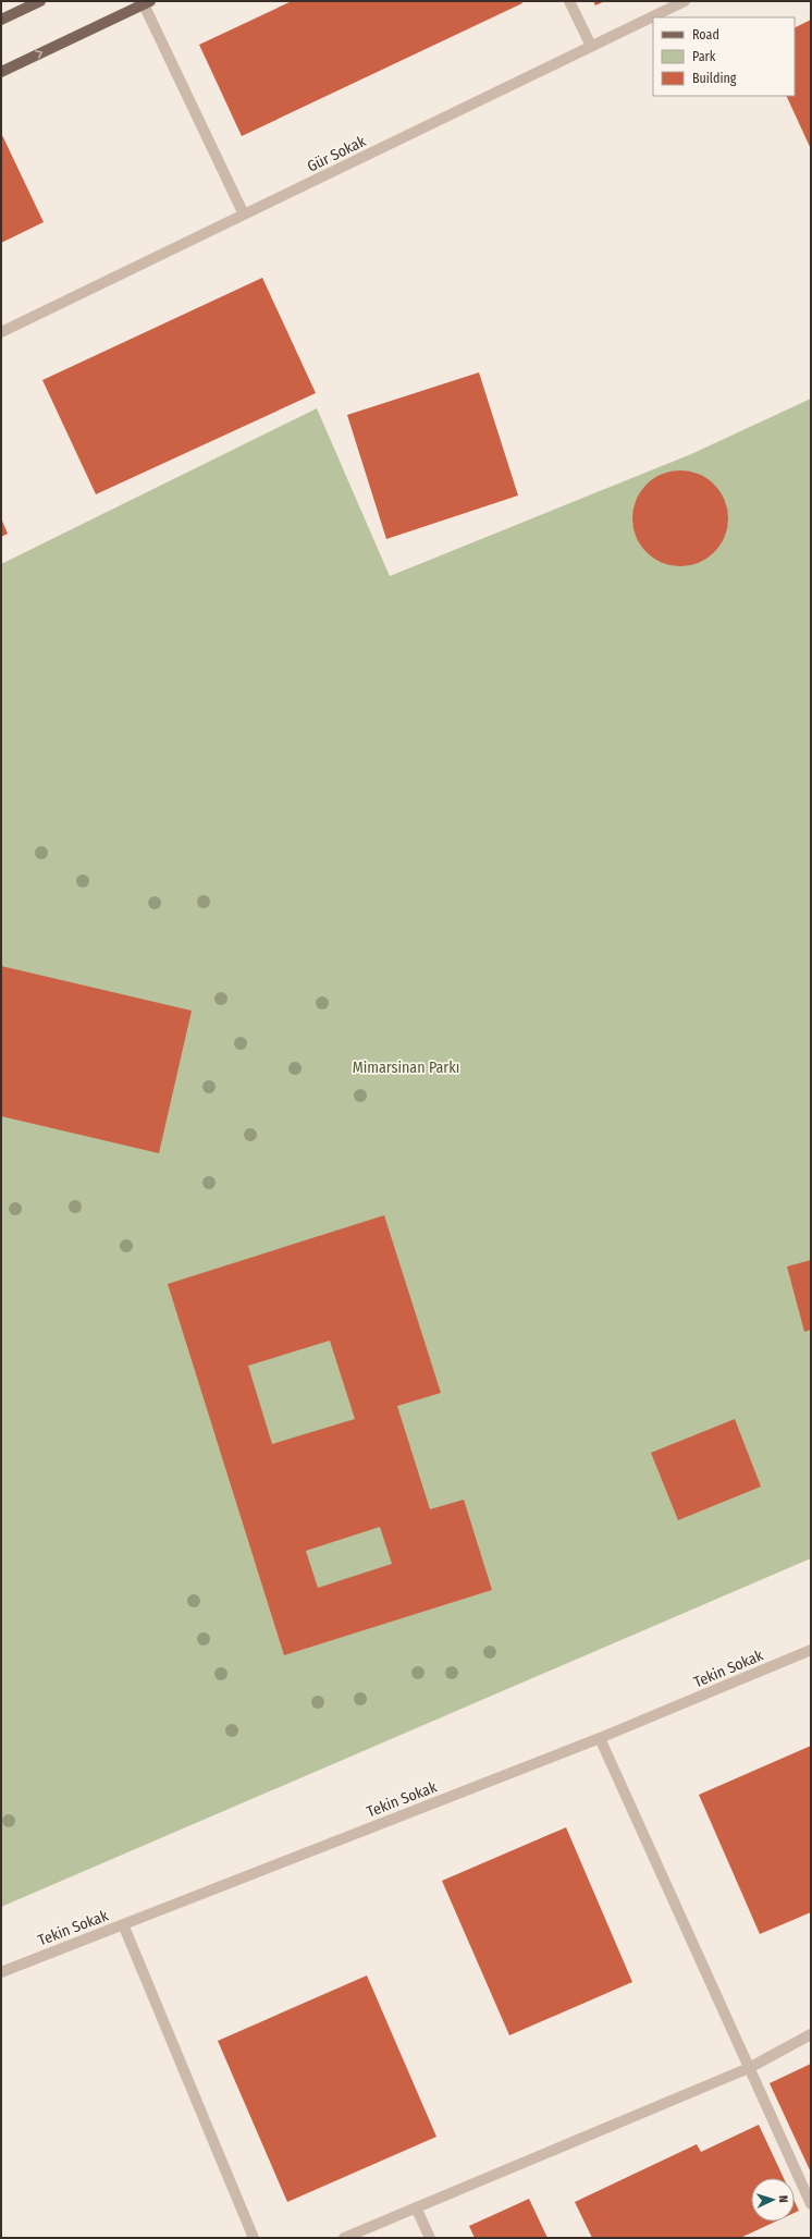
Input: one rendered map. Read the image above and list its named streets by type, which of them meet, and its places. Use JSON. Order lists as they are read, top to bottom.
{
  "streets": {
    "street": ["Gür Sokak", "Tekin Sokak"]
  },
  "parks": ["Mimarsinan Parkı"],
  "legend": ["Road", "Park", "Building"],
  "north": "right"
}
